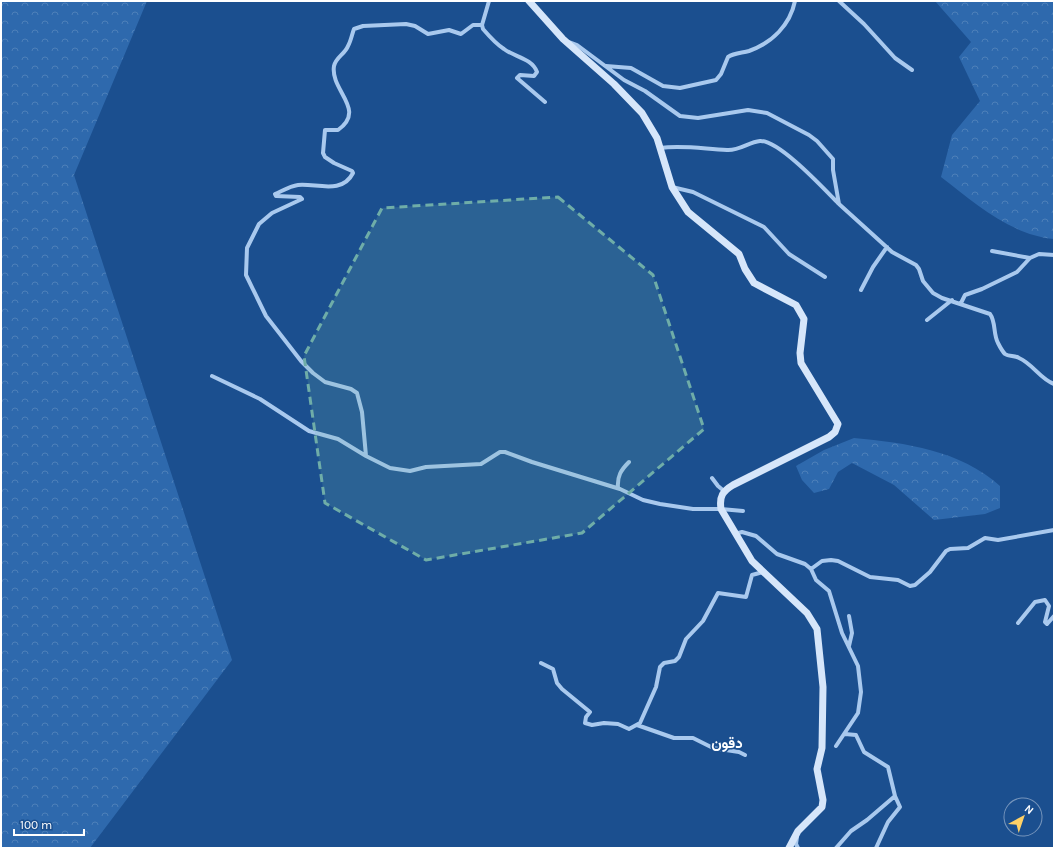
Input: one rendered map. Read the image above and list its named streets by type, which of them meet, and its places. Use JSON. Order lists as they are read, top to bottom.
{
  "districts": ["دقون"],
  "scale_bar": "100 m",
  "north": "top right"
}
